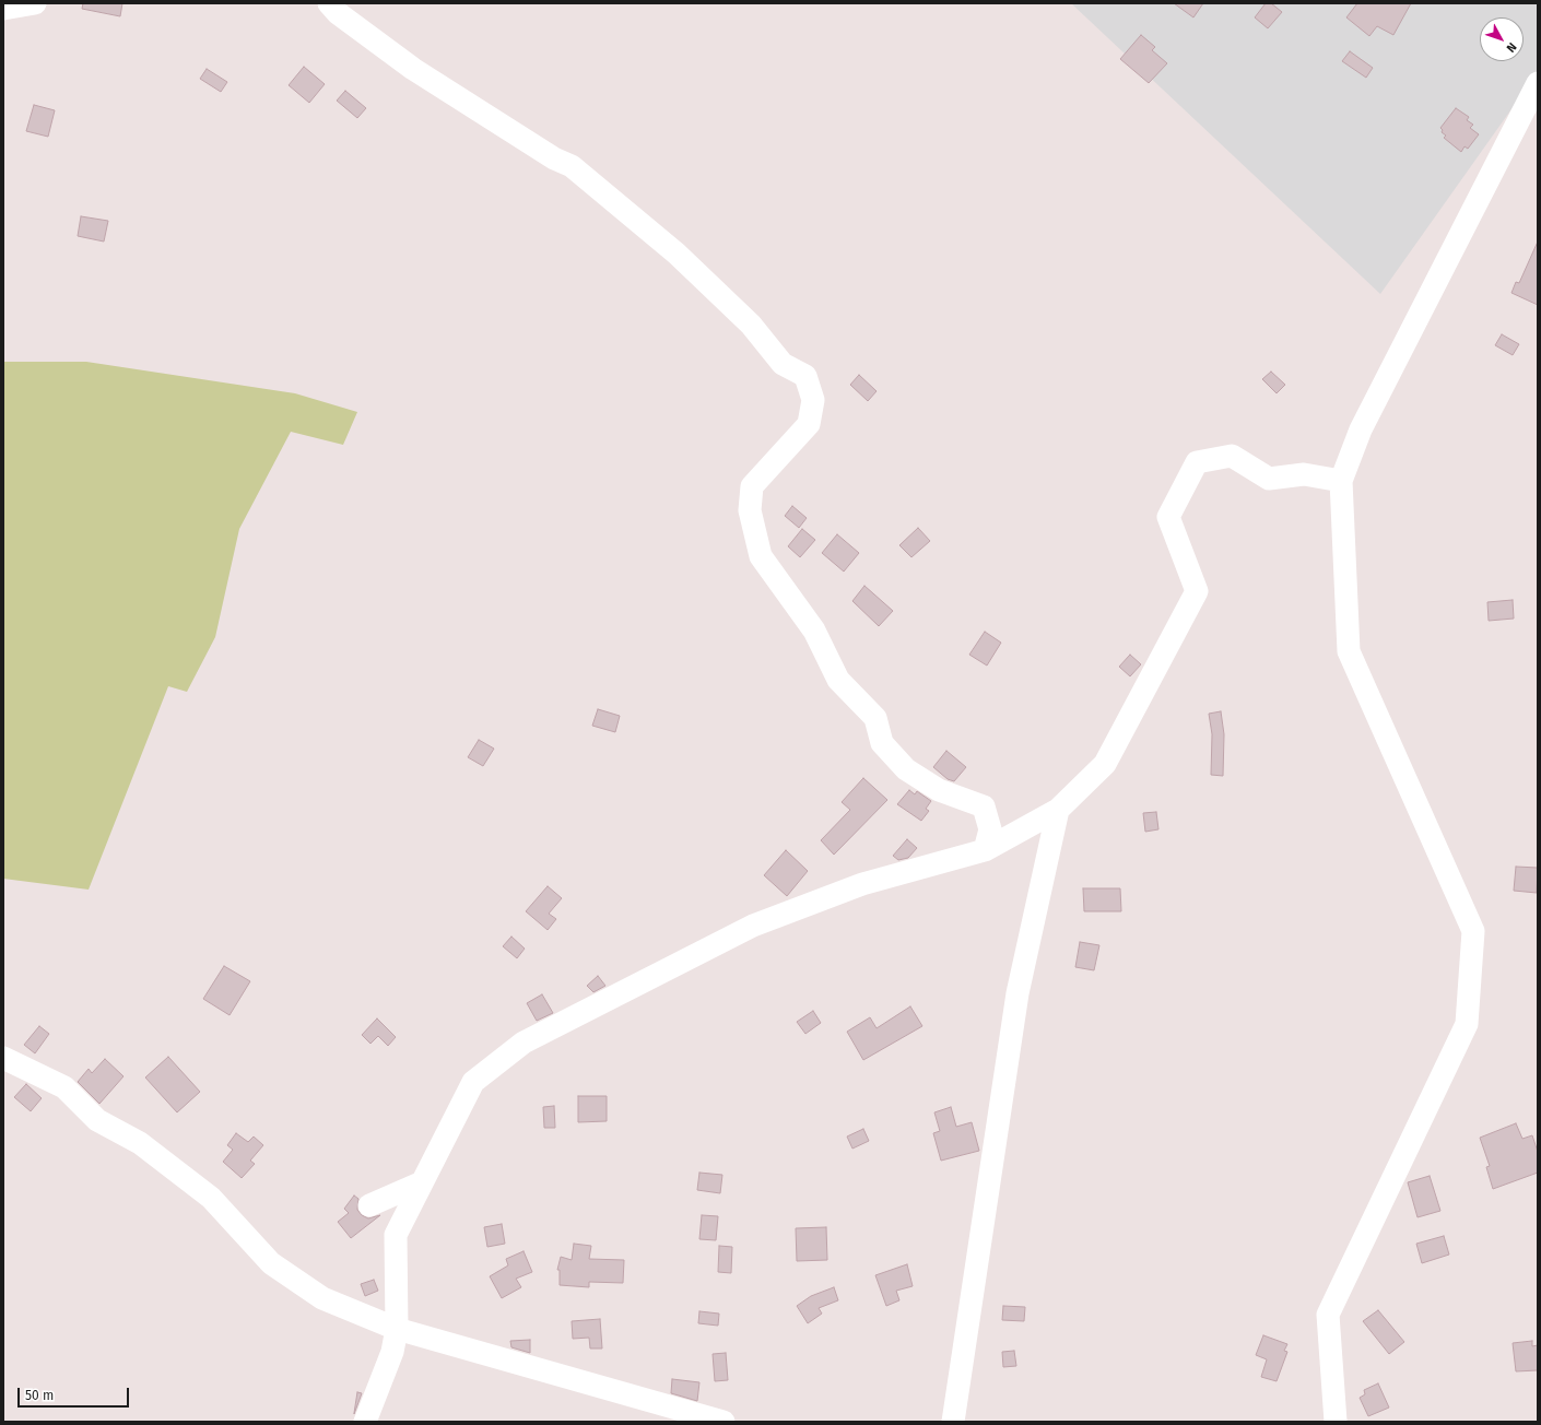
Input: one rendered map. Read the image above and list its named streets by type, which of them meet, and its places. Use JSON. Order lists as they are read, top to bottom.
{
  "scale_bar": "50 m",
  "north": "bottom right"
}
